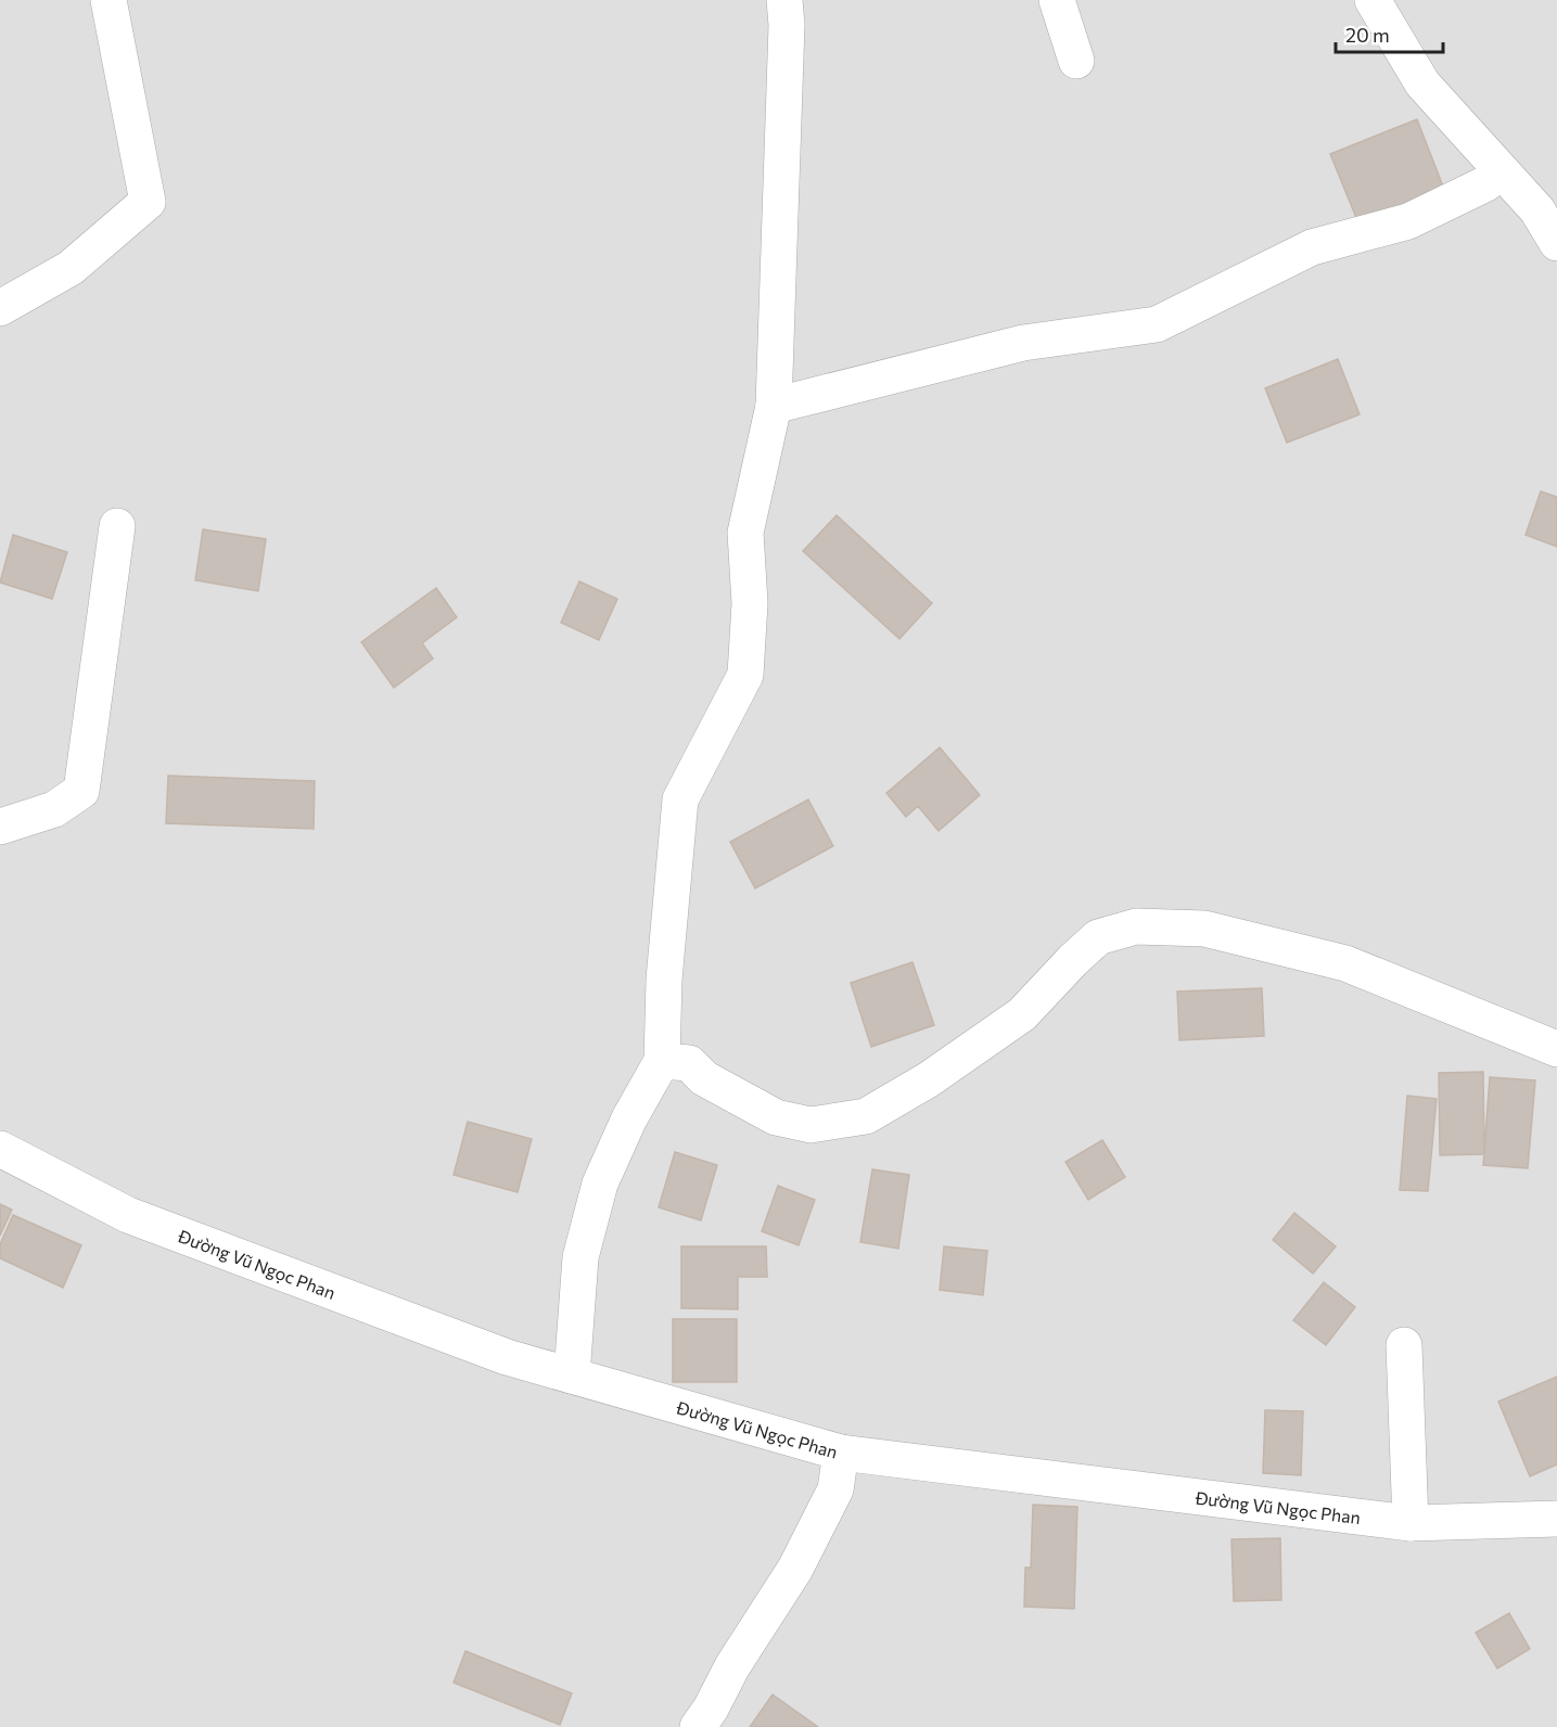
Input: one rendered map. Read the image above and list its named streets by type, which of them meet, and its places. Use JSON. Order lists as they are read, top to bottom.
{
  "streets": {
    "street": ["Đường Vũ Ngọc Phan"]
  },
  "scale_bar": "20 m"
}
